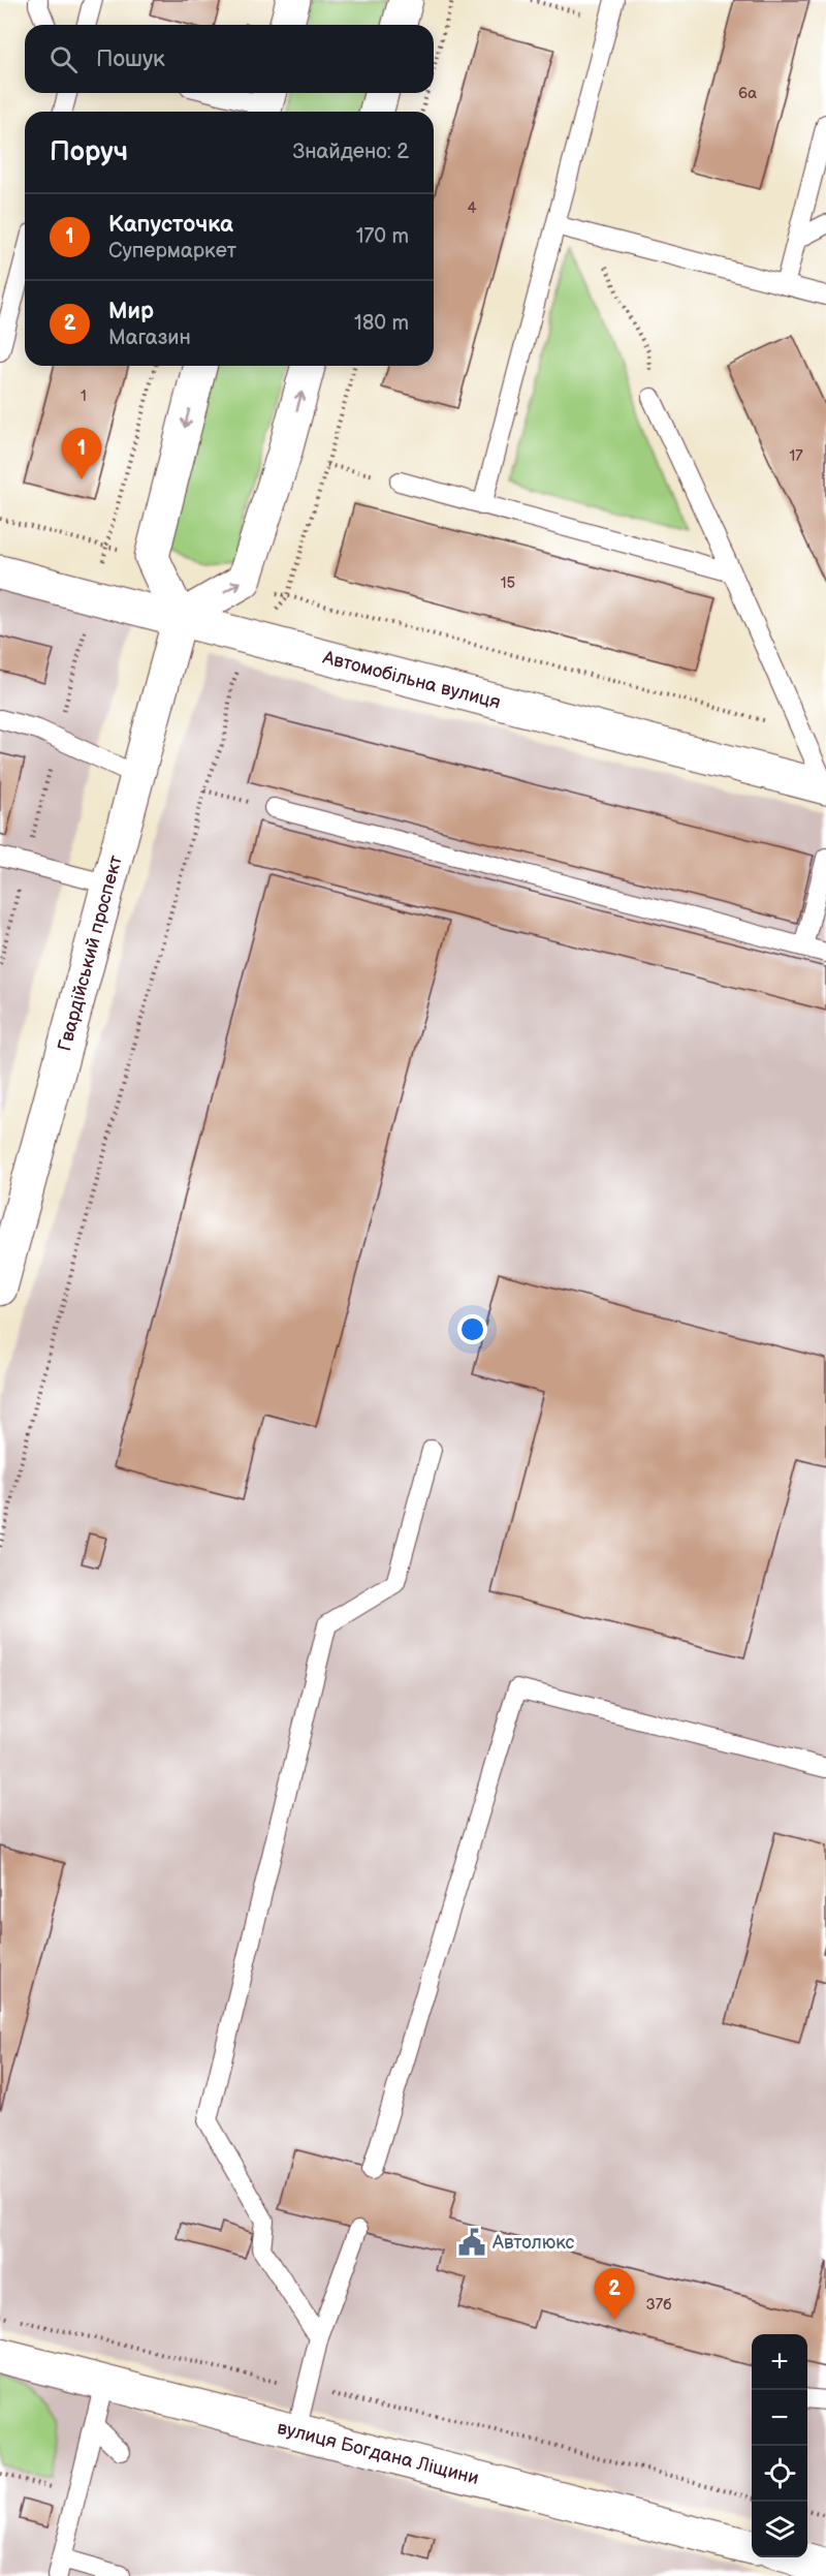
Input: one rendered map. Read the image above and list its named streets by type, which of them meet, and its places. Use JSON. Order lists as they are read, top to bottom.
{
  "streets": {
    "main road": ["Автомобільна вулиця", "Гвардійський проспект", "вулиця Богдана Ліщини"]
  },
  "crossings": [
    ["Автомобільна вулиця", "Гвардійський проспект"]
  ],
  "places": {
    "public building": ["Автолюкс"]
  },
  "house_numbers": [
    "6а",
    "4",
    "1",
    "17",
    "15",
    "37б"
  ],
  "page": {
    "search": "Пошук",
    "heading": ["Поруч", "Знайдено: 2"],
    "list": [
      {
        "mark": "1",
        "name": "Капусточка",
        "note": "Супермаркет",
        "value": "170 m"
      },
      {
        "mark": "2",
        "name": "Мир",
        "note": "Магазин",
        "value": "180 m"
      }
    ],
    "pins": ["1", "2"],
    "map_buttons": ["+", "−"]
  }
}
